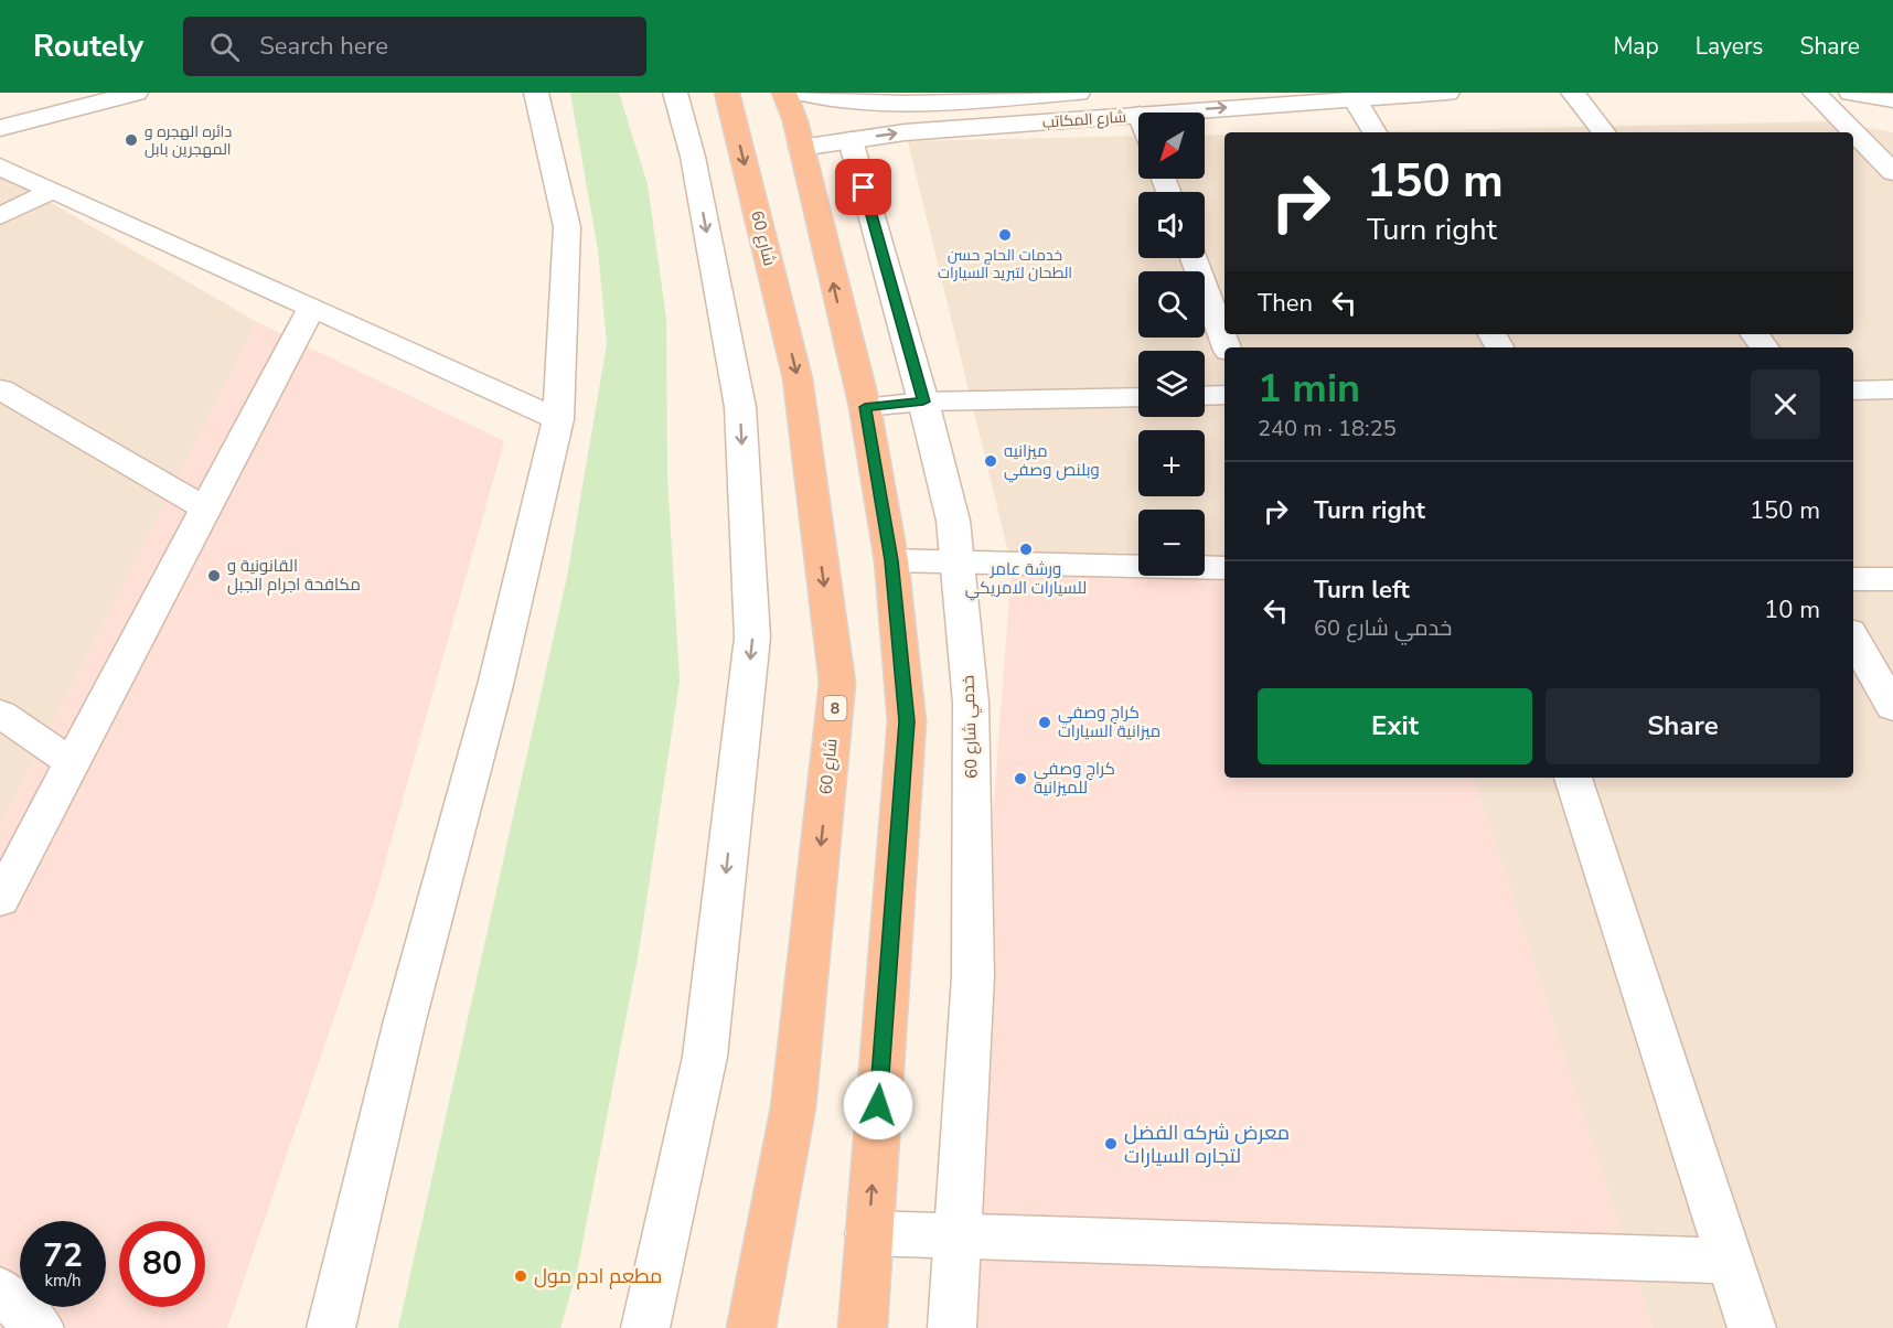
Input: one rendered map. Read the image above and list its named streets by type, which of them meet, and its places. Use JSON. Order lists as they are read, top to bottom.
{
  "streets": {
    "highway": ["شارع 60", "8"],
    "street": ["شارع المکاتب", "خدمي شارع 60"]
  },
  "crossings": [
    ["شارع المکاتب", "خدمي شارع 60"]
  ],
  "places": [
    "دائره الهجره و المهجرين بابل",
    "خدمات الحاج حسن الطحان لتبريد السيارات",
    "ميزانيه وبلنص وصفي",
    "ورشة عامر للسيارات الامريكي",
    "القانونية و مكافحة اجرام الجبل",
    "كراج وصفي ميزانية السيارات",
    "كراج وصفي للميزانية",
    "معرض شركه الفضل لتجاره السيارات",
    "مطعم ادم مول"
  ],
  "north": "bottom left",
  "page": {
    "header": "Routely",
    "search": "Search here",
    "nav": ["Map", "Layers", "Share"],
    "map_buttons": ["+", "−"],
    "turn": ["150 m", "Turn right"],
    "then": "Then",
    "heading": ["1 min", "240 m · 18:25"],
    "list": [
      {
        "name": "Turn right",
        "value": "150 m"
      },
      {
        "name": "Turn left",
        "note": "خدمي شارع 60",
        "value": "10 m"
      }
    ],
    "buttons": ["Exit", "Share"],
    "speed": "72 km/h",
    "limit": "80"
  }
}
